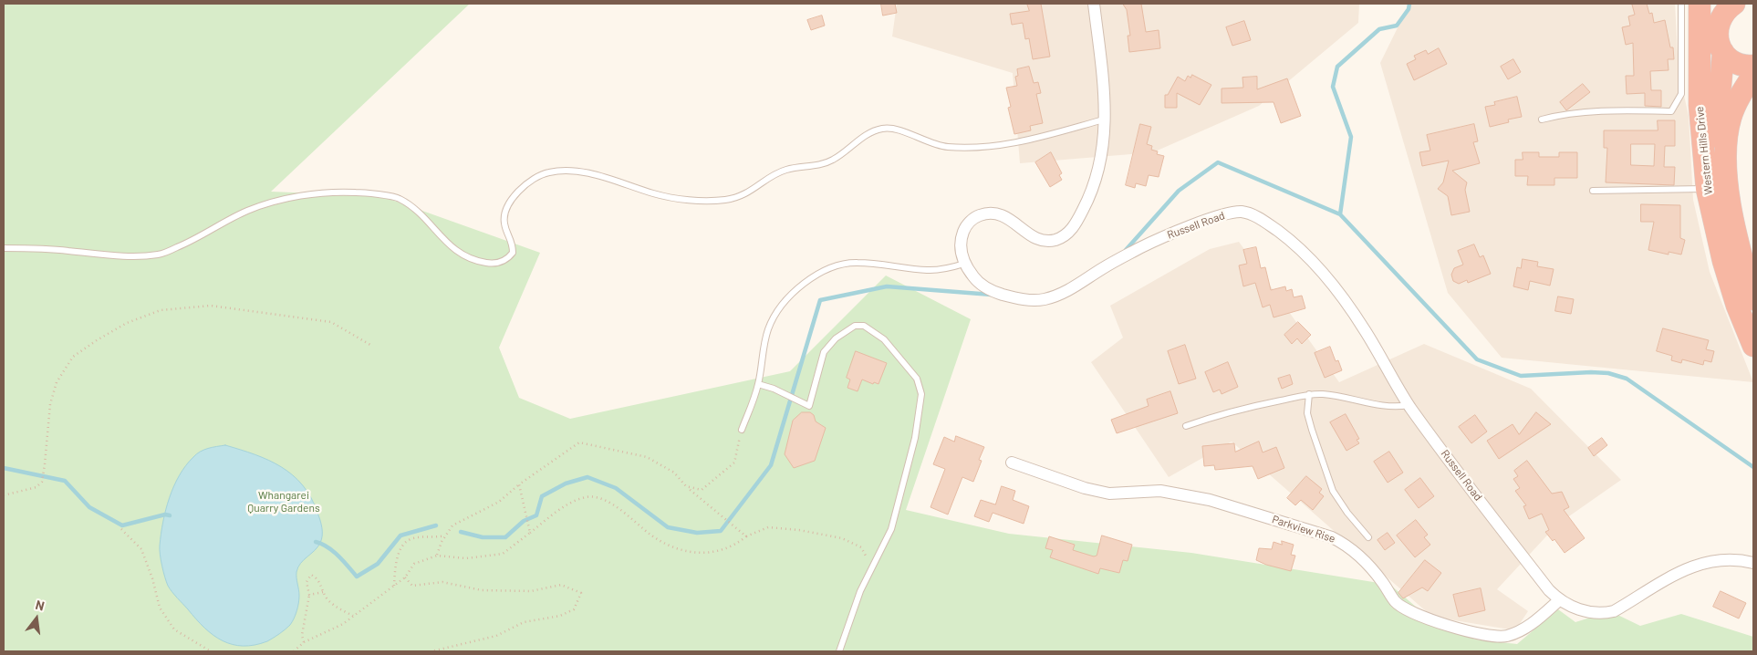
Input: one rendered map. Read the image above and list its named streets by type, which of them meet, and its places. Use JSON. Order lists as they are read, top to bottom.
{
  "streets": {
    "highway": ["Western Hills Drive"],
    "street": ["Russell Road", "Parkview Rise"]
  },
  "crossings": [
    ["Russell Road", "Parkview Rise"]
  ],
  "parks": ["Whangarei Quarry Gardens"],
  "north": "top"
}
